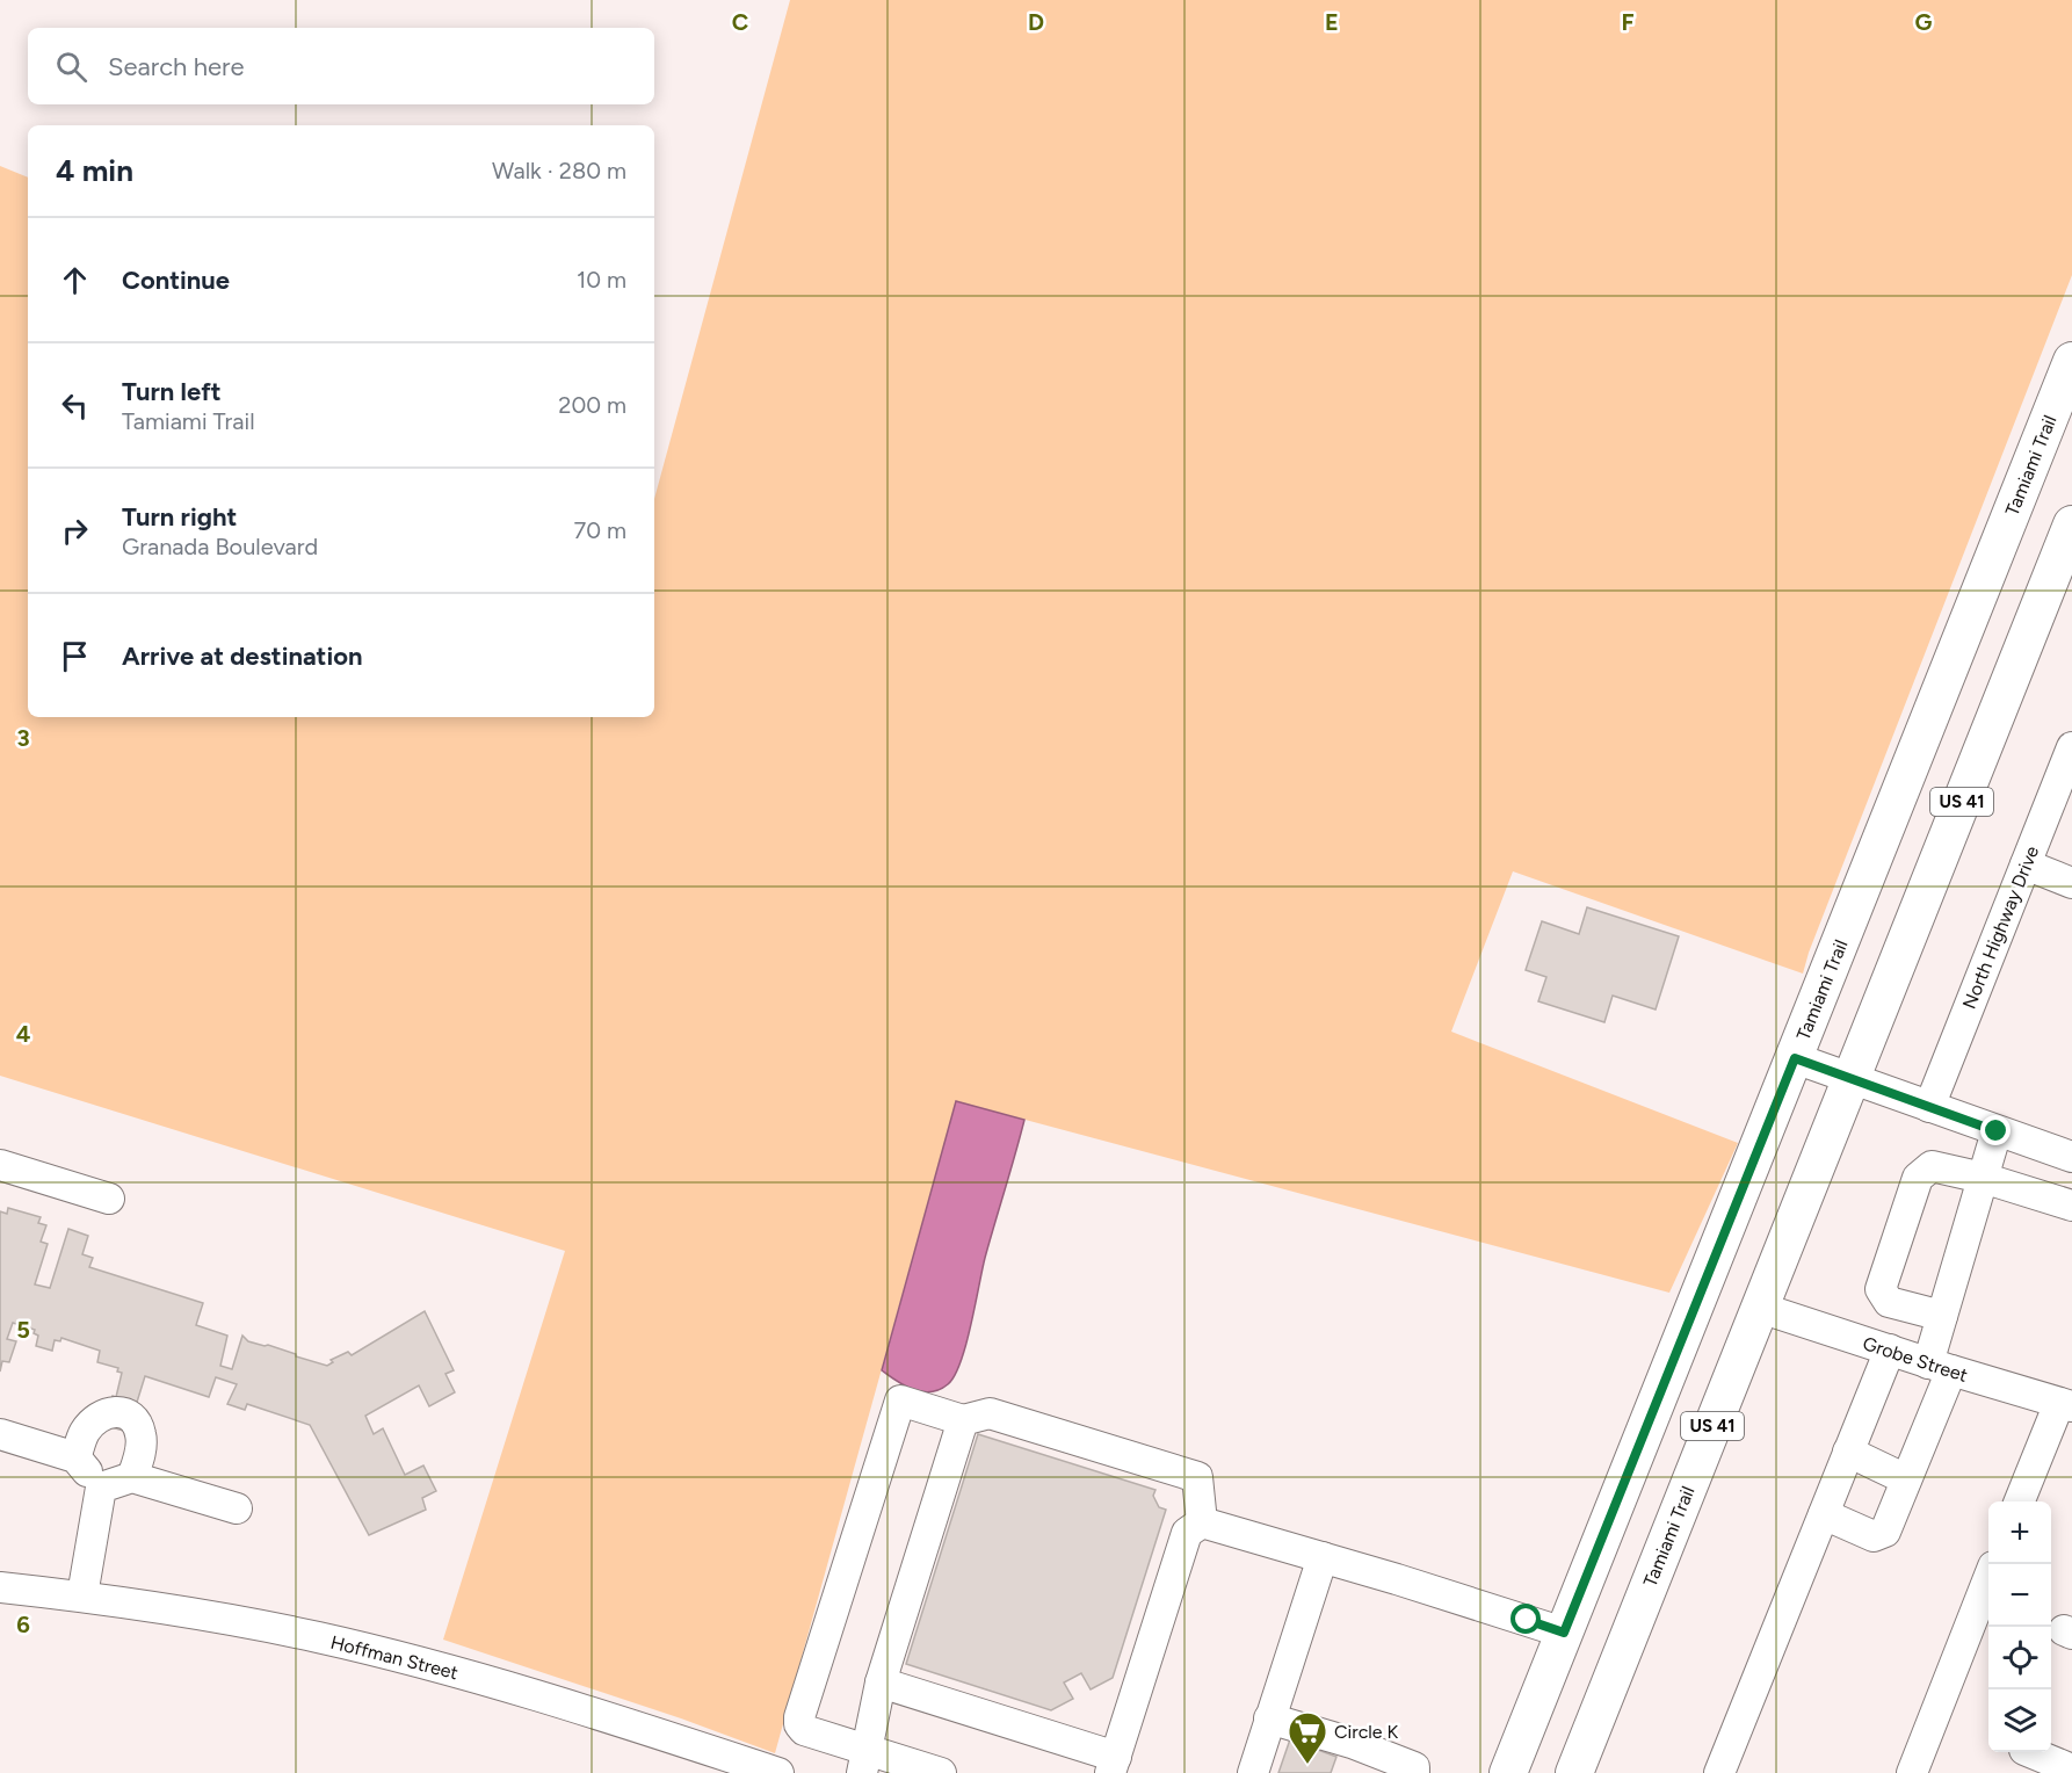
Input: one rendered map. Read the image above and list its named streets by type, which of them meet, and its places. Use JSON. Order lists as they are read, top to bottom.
{
  "streets": {
    "main road": ["Tamiami Trail", "US 41"],
    "street": ["North Highway Drive", "Grobe Street", "Hoffman Street"]
  },
  "crossings": [
    ["Tamiami Trail", "Grobe Street"]
  ],
  "places": {
    "supermarket": ["Circle K"]
  },
  "page": {
    "search": "Search here",
    "heading": ["4 min", "Walk · 280 m"],
    "list": [
      ["Continue", "10 m"],
      ["Turn left", "Tamiami Trail", "200 m"],
      ["Turn right", "Granada Boulevard", "70 m"],
      "Arrive at destination"
    ],
    "map_buttons": ["+", "−"]
  },
  "grid": {
    "columns": [
      "C",
      "D",
      "E",
      "F",
      "G"
    ],
    "rows": [
      "3",
      "4",
      "5",
      "6"
    ]
  }
}
